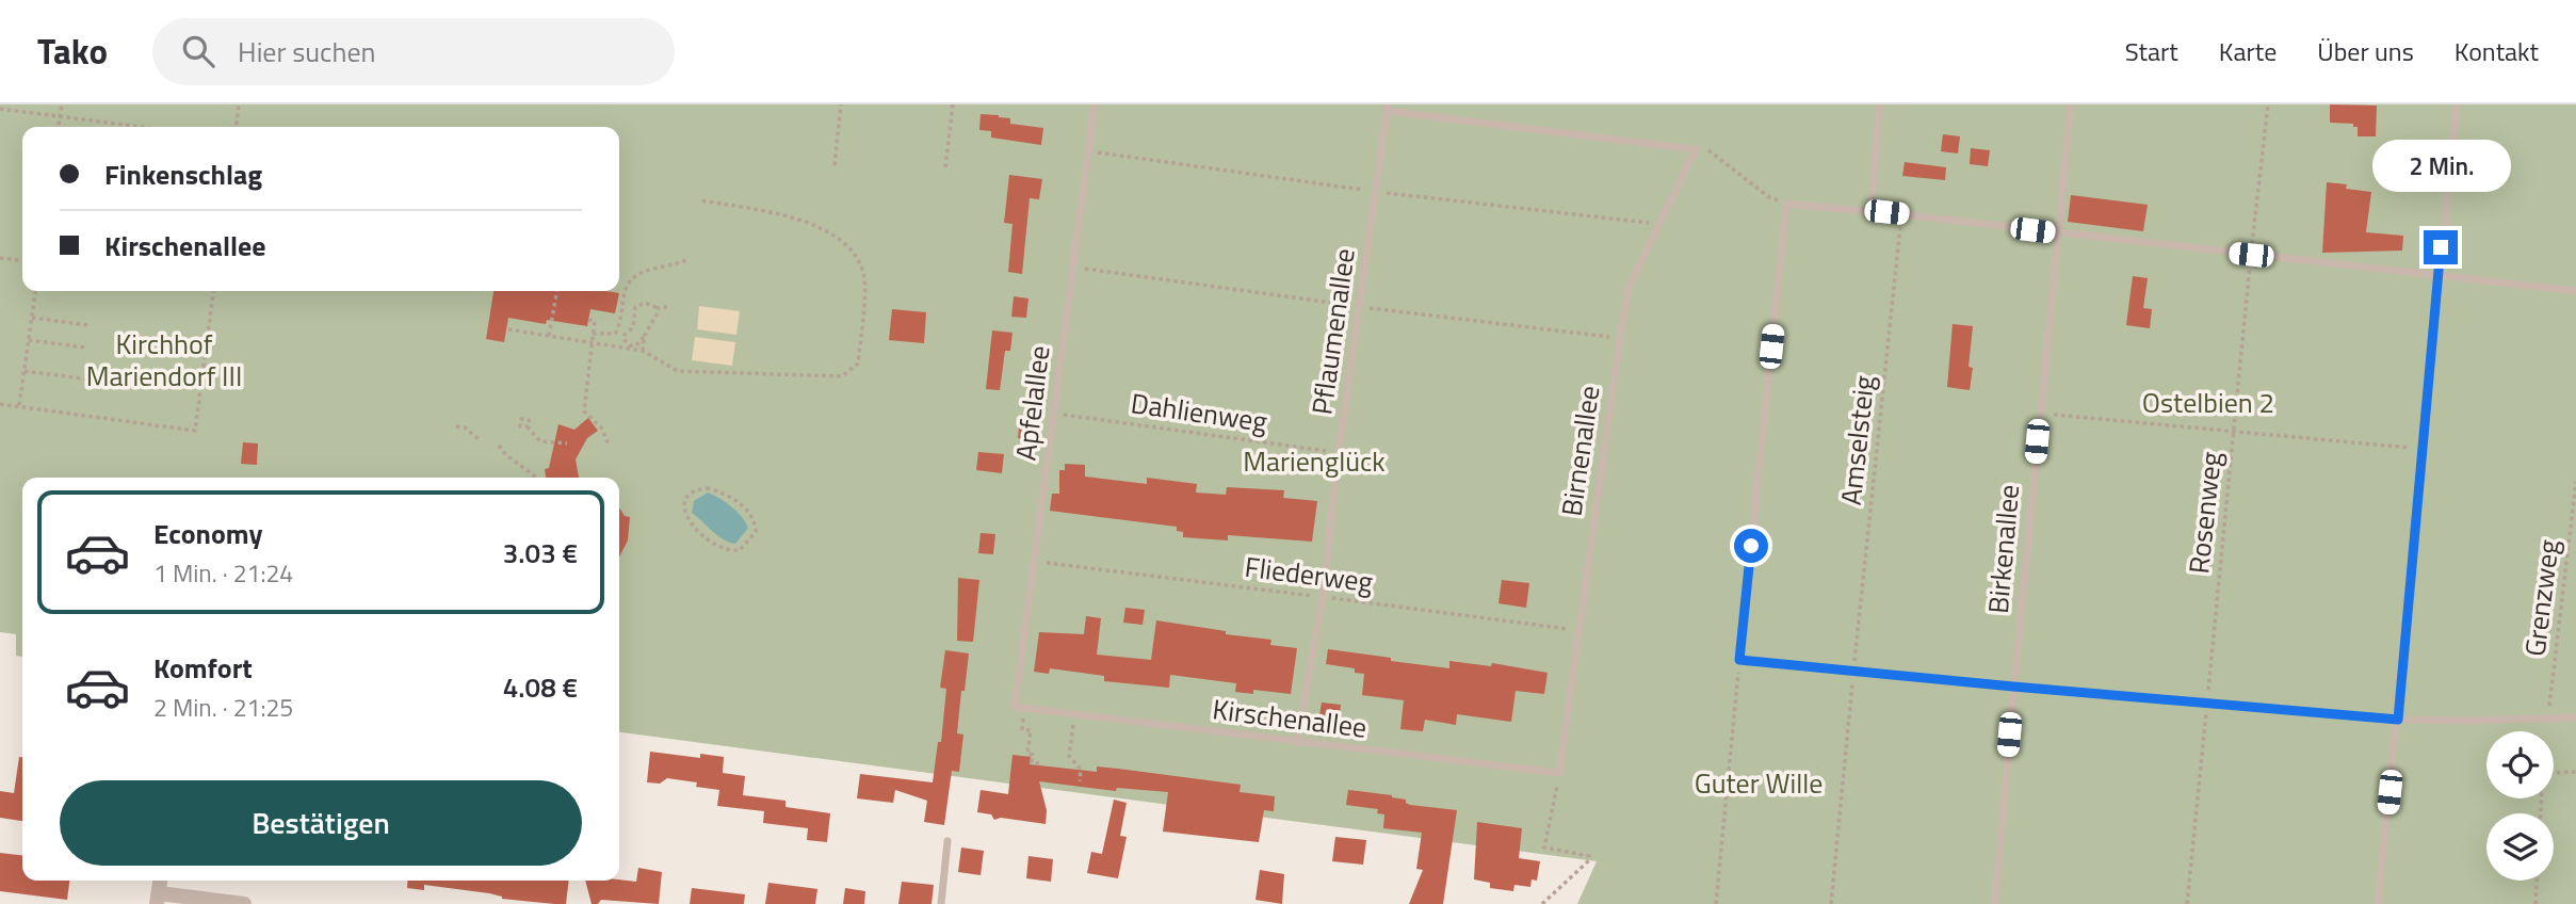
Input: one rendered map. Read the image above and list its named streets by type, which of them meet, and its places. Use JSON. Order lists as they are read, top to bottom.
{
  "streets": {
    "lane": [
      "Pflaumenallee",
      "Apfelallee",
      "Birnenallee",
      "Birkenallee",
      "Kirschenallee"
    ],
    "path": [
      "Dahlienweg",
      "Amselsteig",
      "Rosenweg",
      "Fliederweg",
      "Grenzweg"
    ]
  },
  "crossings": [
    ["Pflaumenallee", "Dahlienweg"],
    ["Pflaumenallee", "Fliederweg"],
    ["Pflaumenallee", "Kirschenallee"],
    ["Apfelallee", "Dahlienweg"],
    ["Apfelallee", "Fliederweg"],
    ["Apfelallee", "Kirschenallee"],
    ["Birnenallee", "Fliederweg"],
    ["Birnenallee", "Kirschenallee"]
  ],
  "parks": [
    "Kirchhof Mariendorf III",
    "Ostelbien 2",
    "Marienglück",
    "Guter Wille"
  ],
  "page": {
    "header": "Tako",
    "search": "Hier suchen",
    "nav": [
      "Start",
      "Karte",
      "Über uns",
      "Kontakt"
    ],
    "banner": ["Finkenschlag", "Kirschenallee"],
    "bubble": "2 Min.",
    "list": [
      {
        "name": "Economy",
        "note": "1 Min. · 21:24",
        "value": "3.03 €"
      },
      {
        "name": "Komfort",
        "note": "2 Min. · 21:25",
        "value": "4.08 €"
      }
    ],
    "buttons": "Bestätigen"
  }
}
